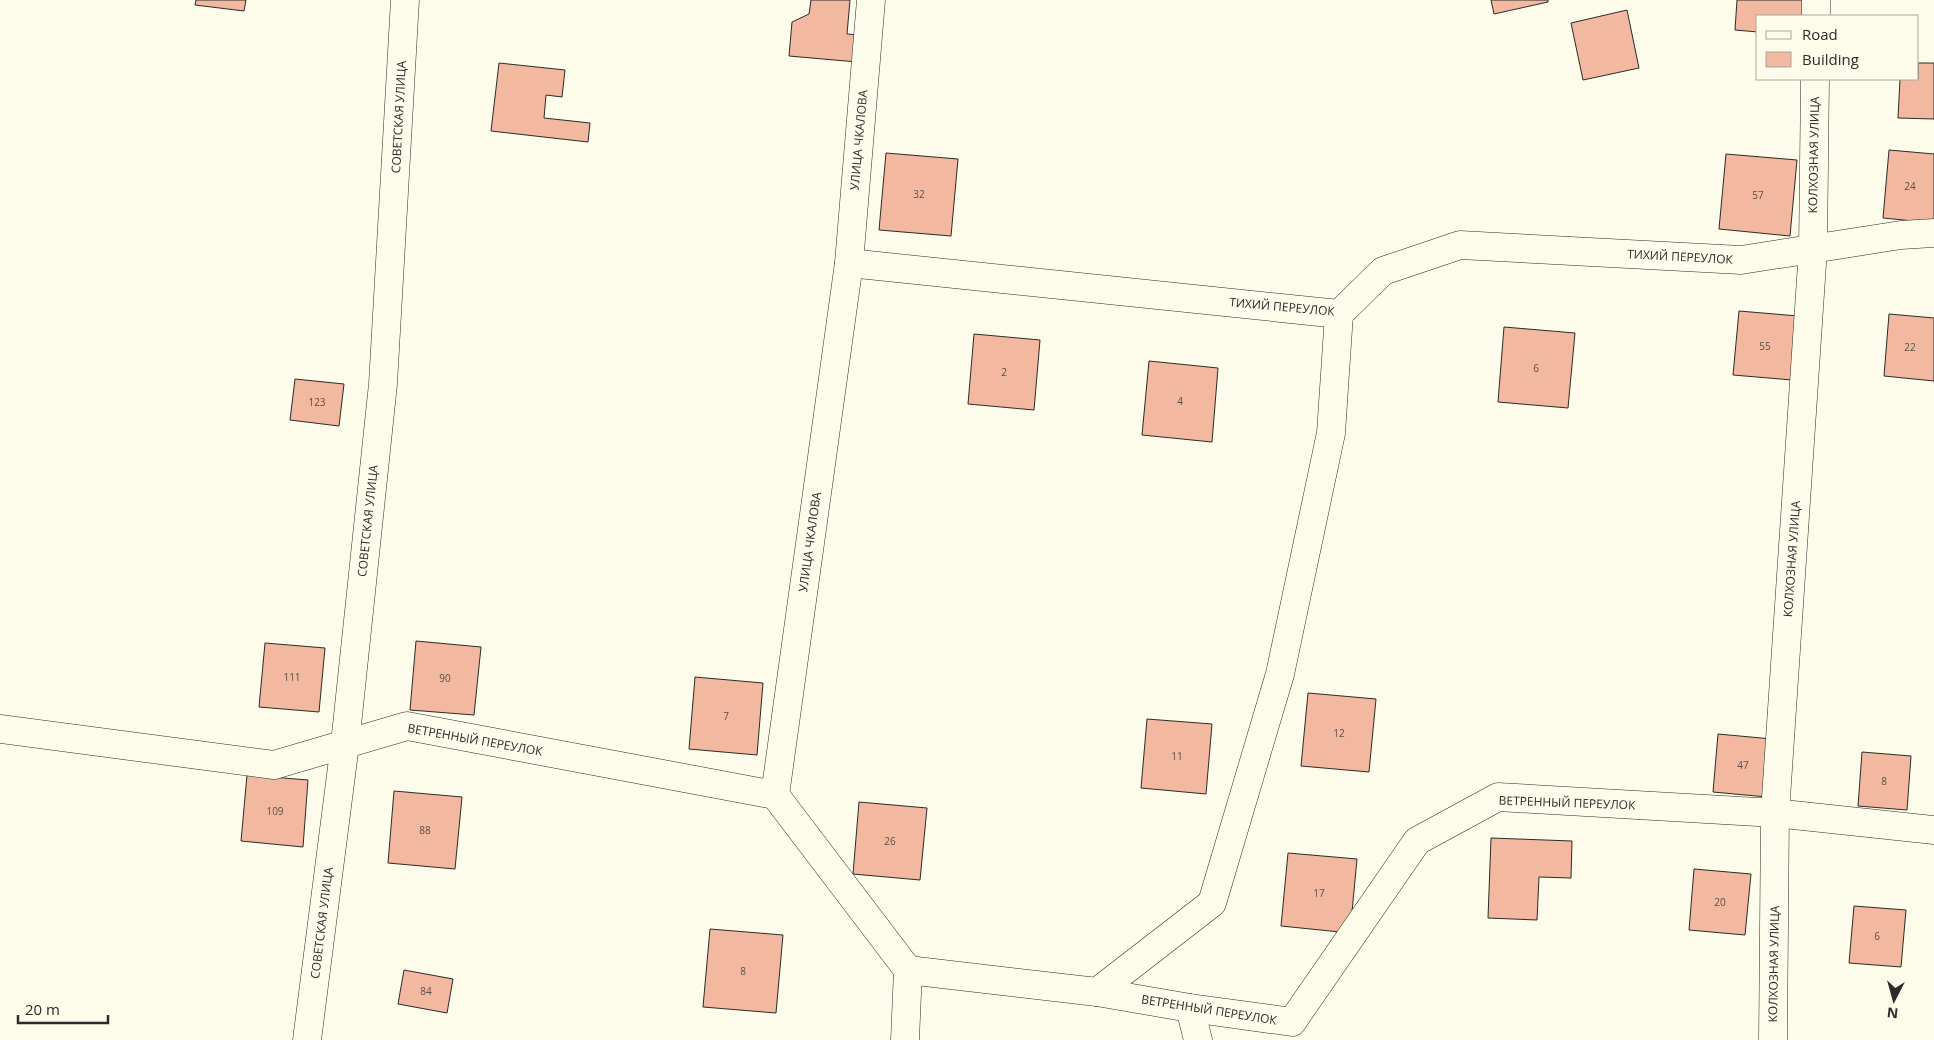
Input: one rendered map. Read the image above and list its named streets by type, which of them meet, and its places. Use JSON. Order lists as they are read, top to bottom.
{
  "streets": {
    "street": [
      "СОВЕТСКАЯ УЛИЦА",
      "УЛИЦА ЧКАЛОВА",
      "КОЛХОЗНАЯ УЛИЦА",
      "ТИХИЙ ПЕРЕУЛОК",
      "ВЕТРЕННЫЙ ПЕРЕУЛОК"
    ]
  },
  "crossings": [
    ["СОВЕТСКАЯ УЛИЦА", "ВЕТРЕННЫЙ ПЕРЕУЛОК"],
    ["УЛИЦА ЧКАЛОВА", "ТИХИЙ ПЕРЕУЛОК"],
    ["УЛИЦА ЧКАЛОВА", "ВЕТРЕННЫЙ ПЕРЕУЛОК"],
    ["КОЛХОЗНАЯ УЛИЦА", "ТИХИЙ ПЕРЕУЛОК"],
    ["КОЛХОЗНАЯ УЛИЦА", "ВЕТРЕННЫЙ ПЕРЕУЛОК"]
  ],
  "house_numbers": [
    "24",
    "32",
    "57",
    "55",
    "22",
    "6",
    "2",
    "4",
    "123",
    "111",
    "90",
    "7",
    "12",
    "11",
    "47",
    "8",
    "109",
    "88",
    "26",
    "17",
    "20",
    "6",
    "8",
    "84"
  ],
  "legend": ["Road", "Building"],
  "scale_bar": "20 m",
  "north": "bottom"
}
